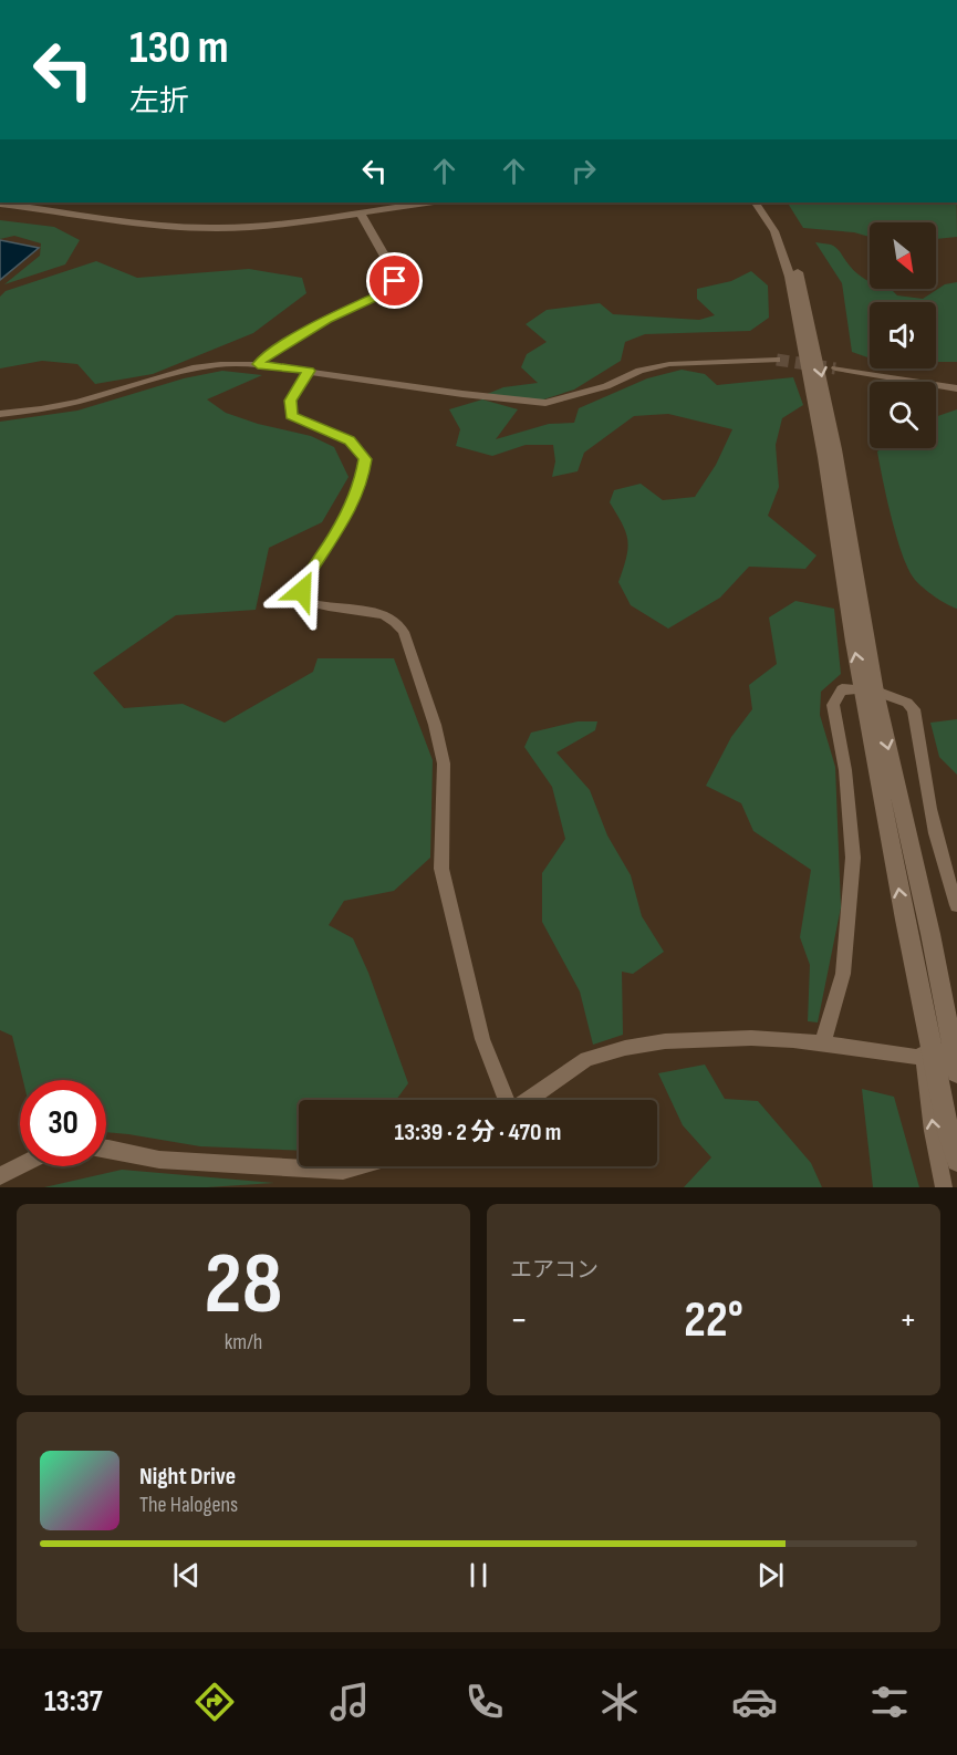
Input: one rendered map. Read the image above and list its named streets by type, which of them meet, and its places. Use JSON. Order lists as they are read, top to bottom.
{
  "north": "bottom right",
  "page": {
    "turn": ["130 m", "左折"],
    "limit": "30",
    "trip": "13:39 · 2 分 · 470 m",
    "tile": [
      ["28", "km/h"],
      "エアコン"
    ],
    "heat": ["−", "22°", "+"],
    "song": ["Night Drive", "The Halogens"],
    "tabs": "13:37"
  }
}
